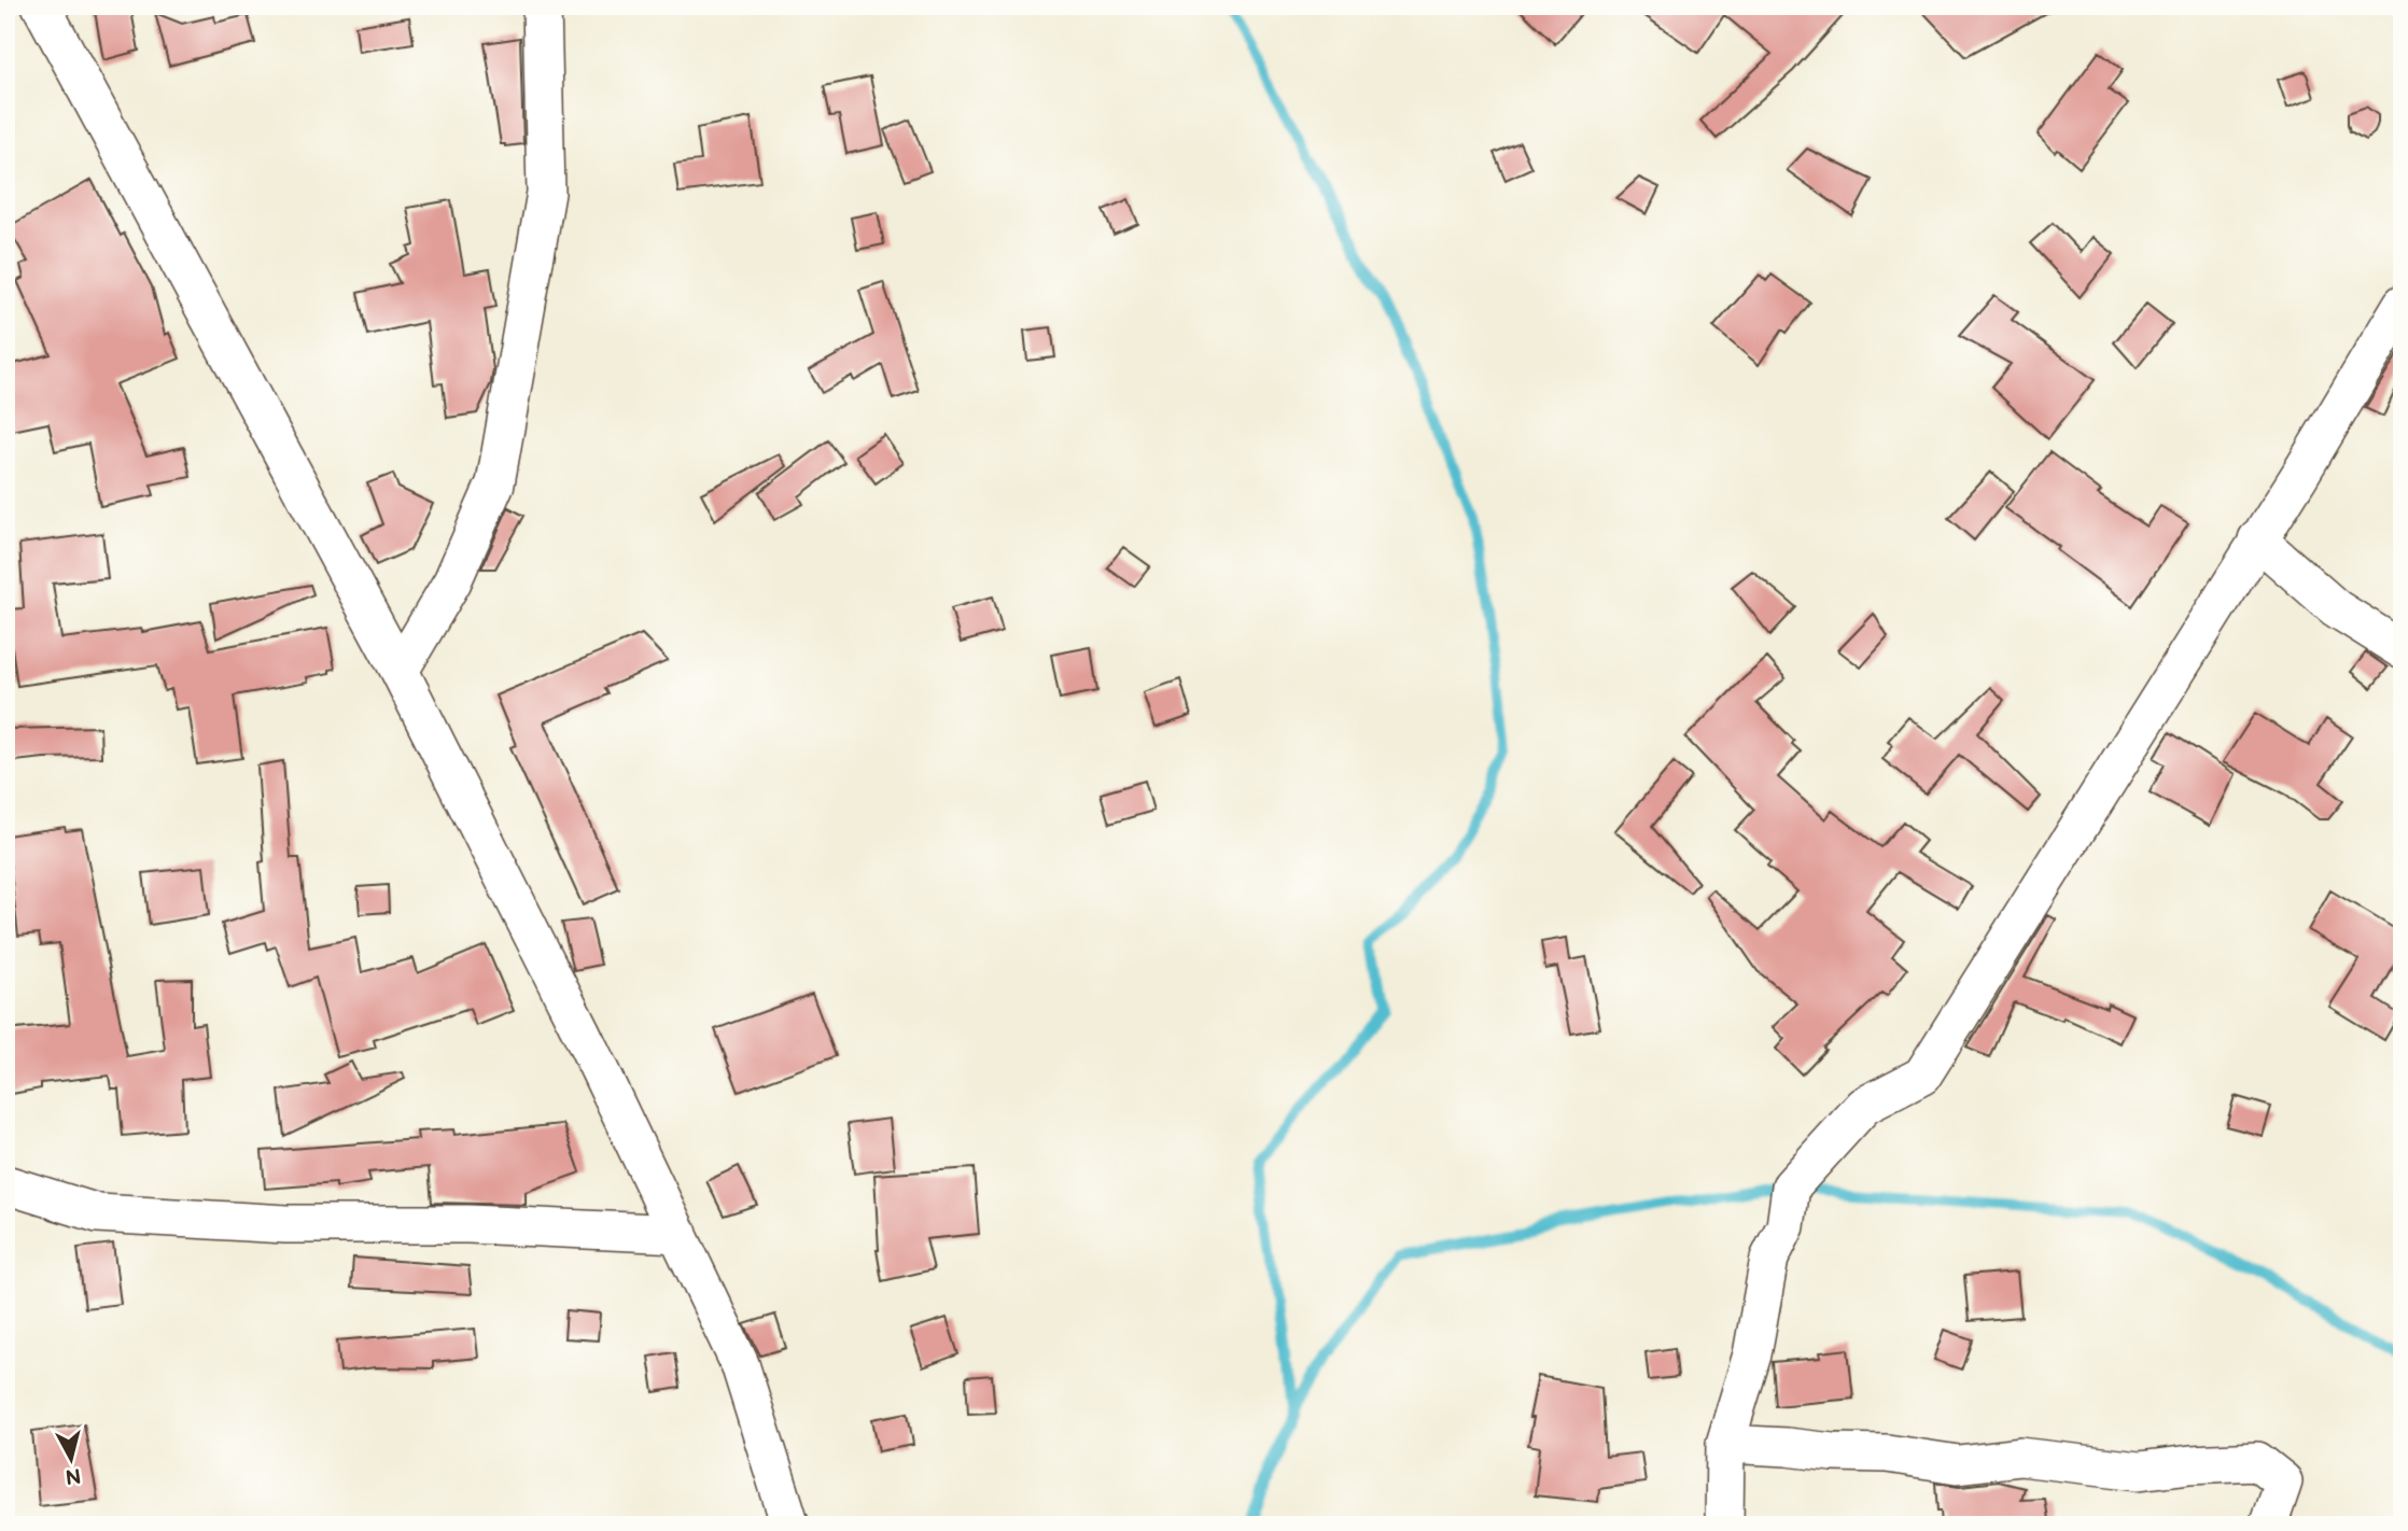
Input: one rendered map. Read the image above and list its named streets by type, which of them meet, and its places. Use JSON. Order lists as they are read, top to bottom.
{
  "north": "bottom"
}
